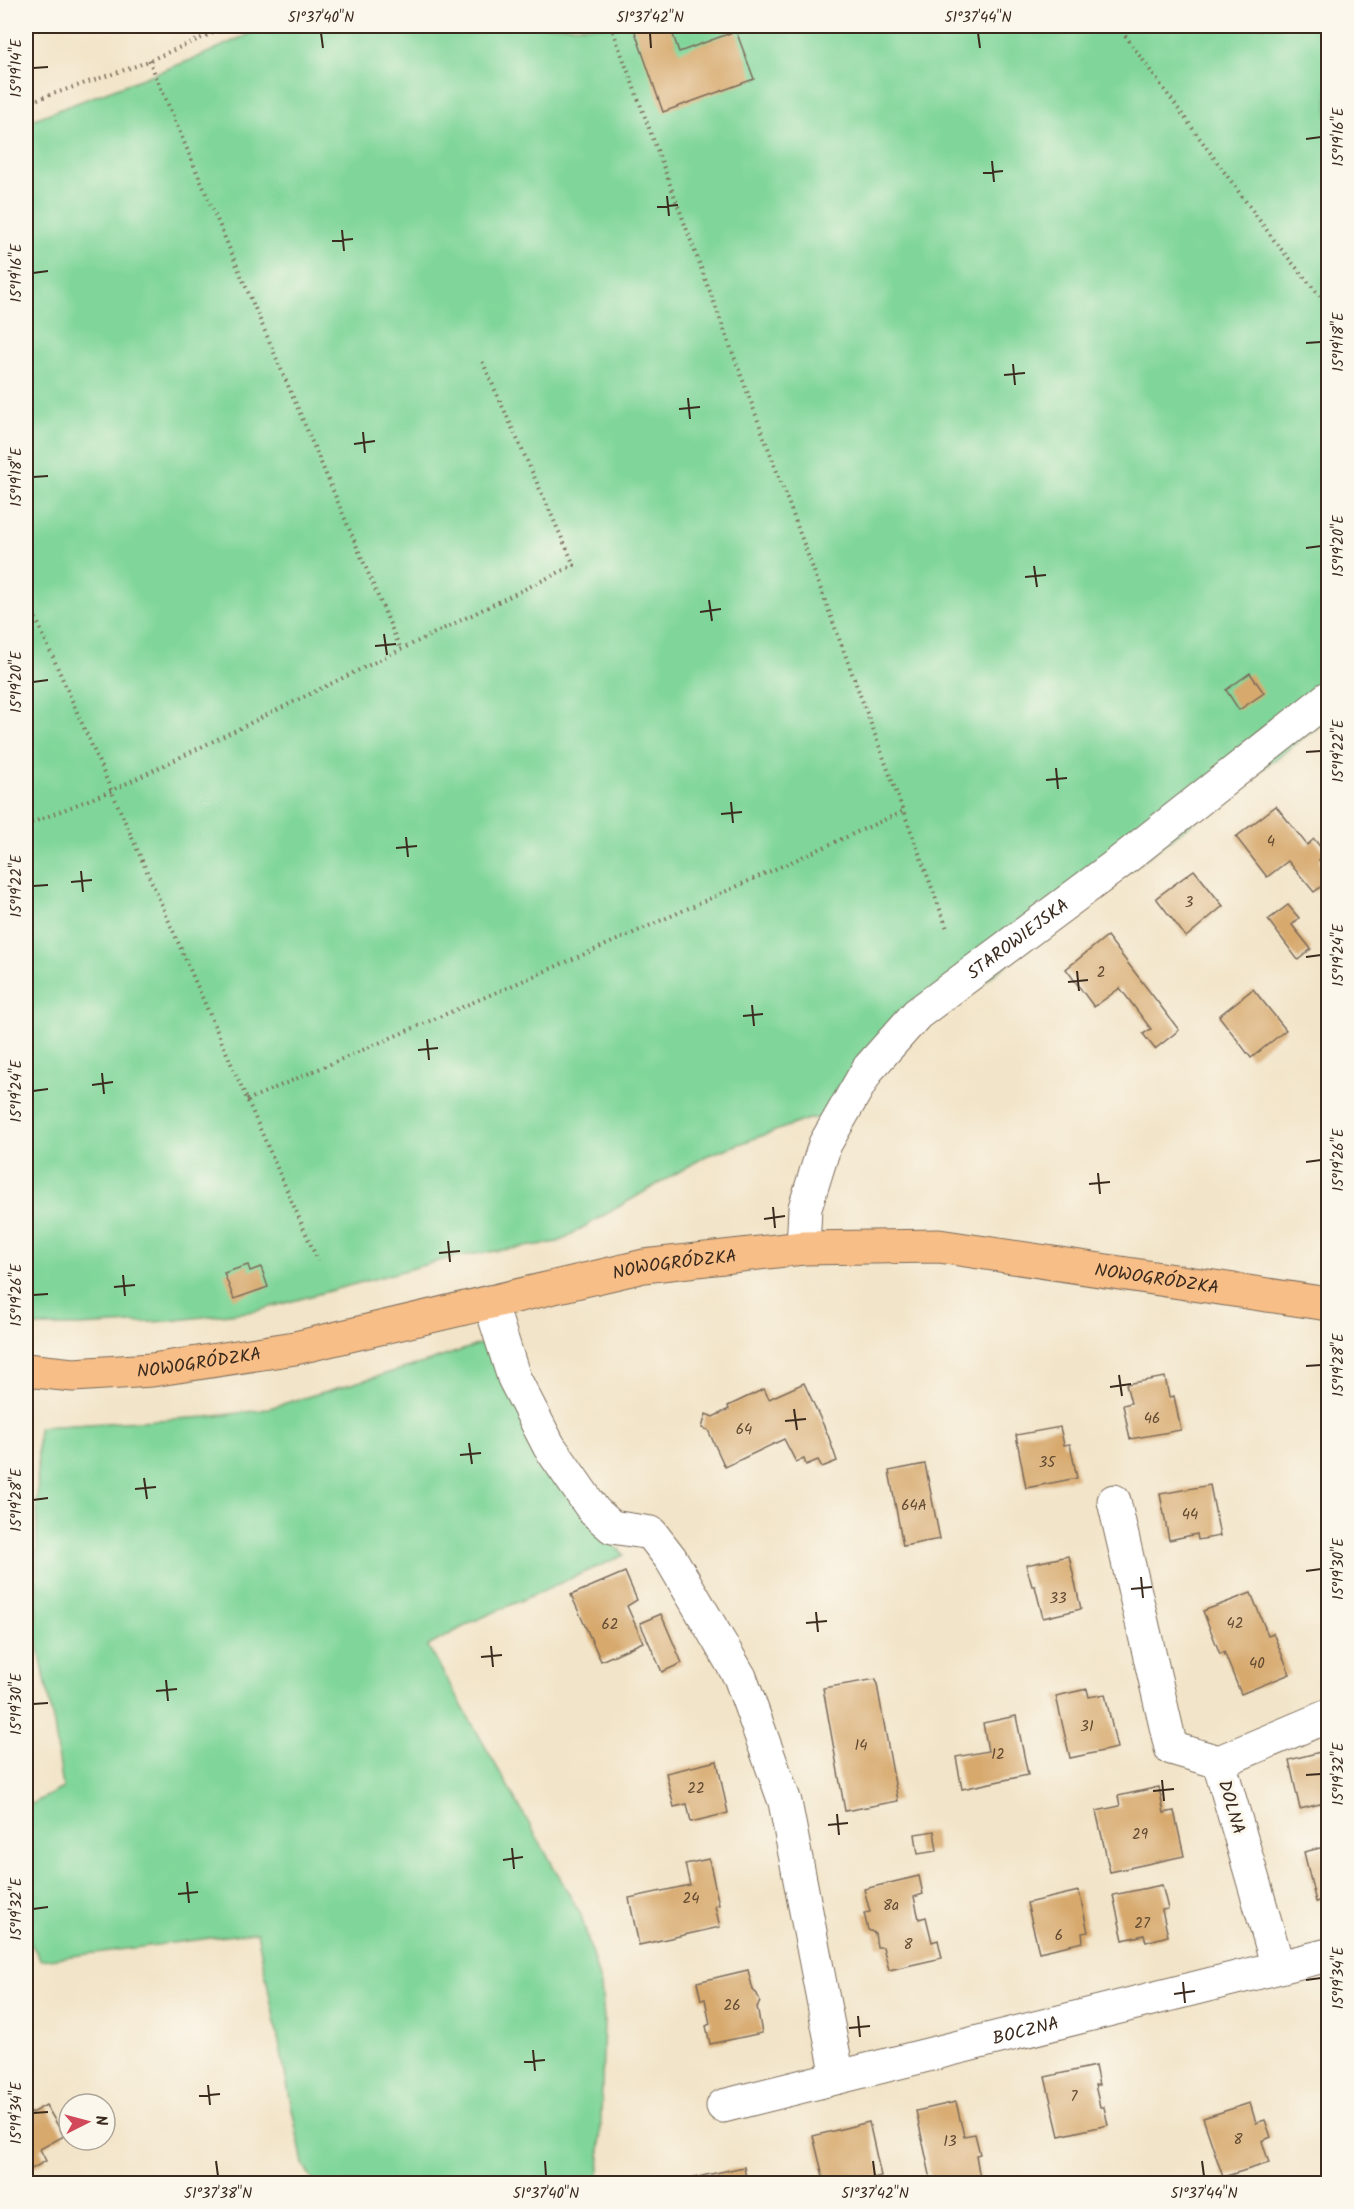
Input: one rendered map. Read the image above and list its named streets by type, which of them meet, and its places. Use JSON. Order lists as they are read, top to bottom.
{
  "streets": {
    "main road": ["NOWOGRÓDZKA"],
    "street": ["STAROWIEJSKA", "DOLNA", "BOCZNA"]
  },
  "crossings": [
    ["STAROWIEJSKA", "NOWOGRÓDZKA"],
    ["DOLNA", "BOCZNA"]
  ],
  "house_numbers": [
    "4",
    "3",
    "2",
    "46",
    "64",
    "35",
    "64A",
    "44",
    "33",
    "42",
    "62",
    "40",
    "31",
    "14",
    "12",
    "22",
    "29",
    "24",
    "8a",
    "27",
    "6",
    "8",
    "26",
    "7",
    "8",
    "13"
  ],
  "north": "right",
  "coordinates": [
    "51°37'40\"N",
    "51°37'42\"N",
    "51°37'44\"N",
    "15°19'14\"E",
    "15°19'16\"E",
    "15°19'18\"E",
    "15°19'20\"E",
    "15°19'22\"E",
    "15°19'24\"E",
    "15°19'26\"E",
    "15°19'28\"E",
    "15°19'30\"E",
    "15°19'32\"E",
    "15°19'34\"E",
    "51°37'38\"N"
  ]
}
